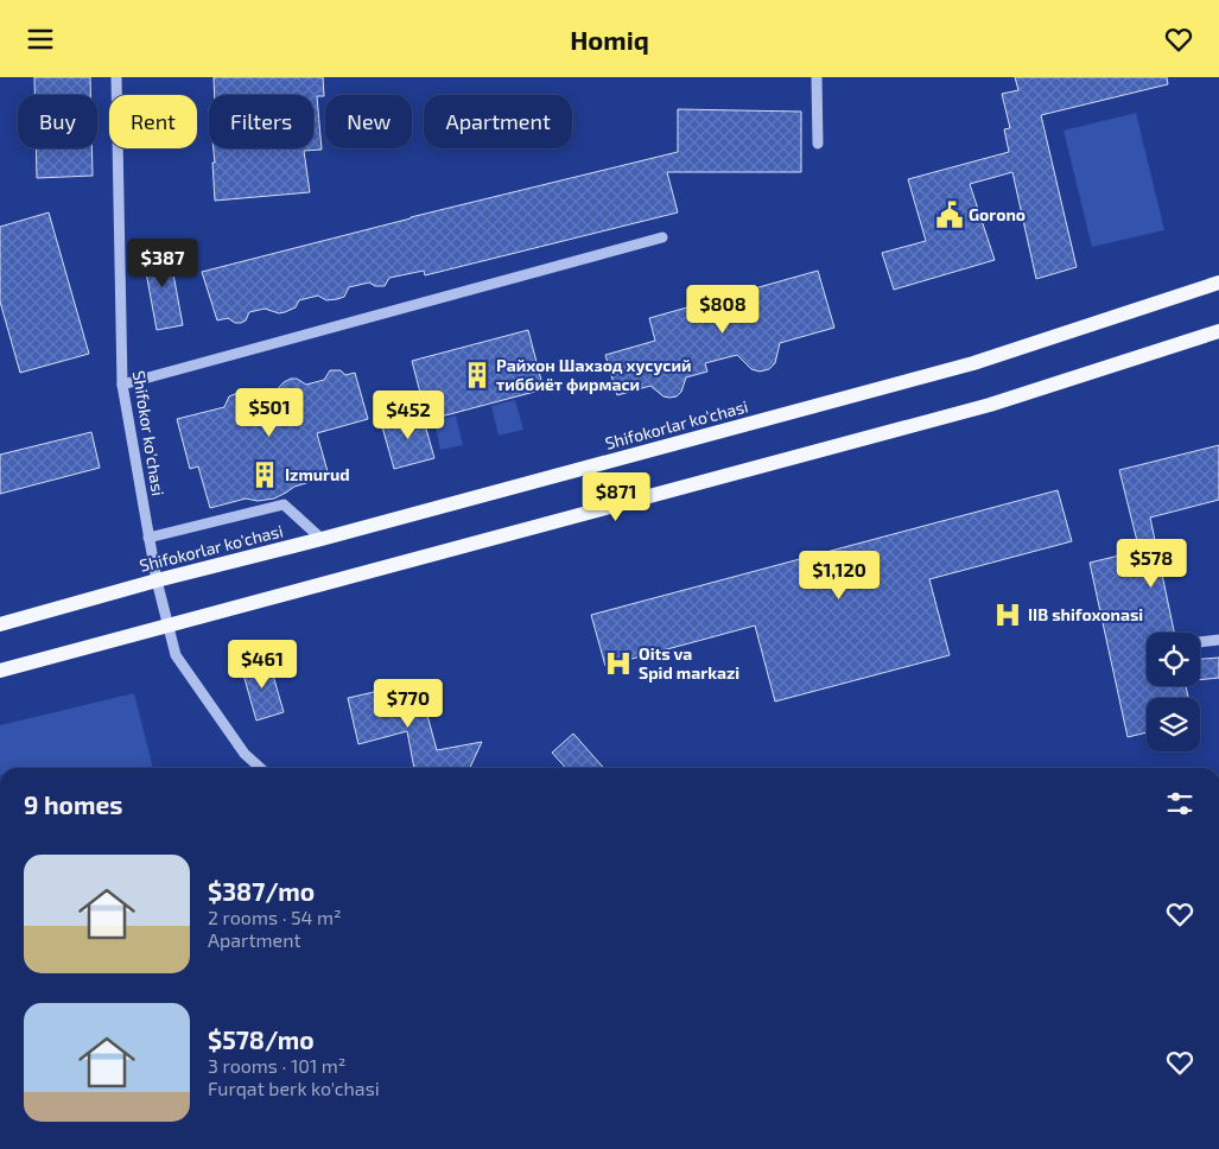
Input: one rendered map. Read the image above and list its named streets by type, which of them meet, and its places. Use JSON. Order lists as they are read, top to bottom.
{
  "streets": {
    "main road": ["Shifokorlar ko'chasi"],
    "street": ["Shifokor ko'chasi"]
  },
  "crossings": [
    ["Shifokorlar ko'chasi", "Shifokor ko'chasi"]
  ],
  "places": {
    "public building": ["Gorono"],
    "building": ["Райхон Шахзод хусусий тиббиёт фирмаси", "Izmurud"],
    "hospital": ["IIB shifoxonasi", "Oits va Spid markazi"]
  },
  "page": {
    "header": "Homiq",
    "chip": [
      "Buy",
      "Rent",
      "Filters",
      "New",
      "Apartment"
    ],
    "price": [
      "$387",
      "$808",
      "$501",
      "$452",
      "$871",
      "$578",
      "$1,120",
      "$461",
      "$770"
    ],
    "heading": "9 homes",
    "list": [
      {
        "name": "$387/mo",
        "note": "2 rooms · 54 m² · Apartment"
      },
      {
        "name": "$578/mo",
        "note": "3 rooms · 101 m² · Furqat berk ko'chasi"
      }
    ]
  }
}
